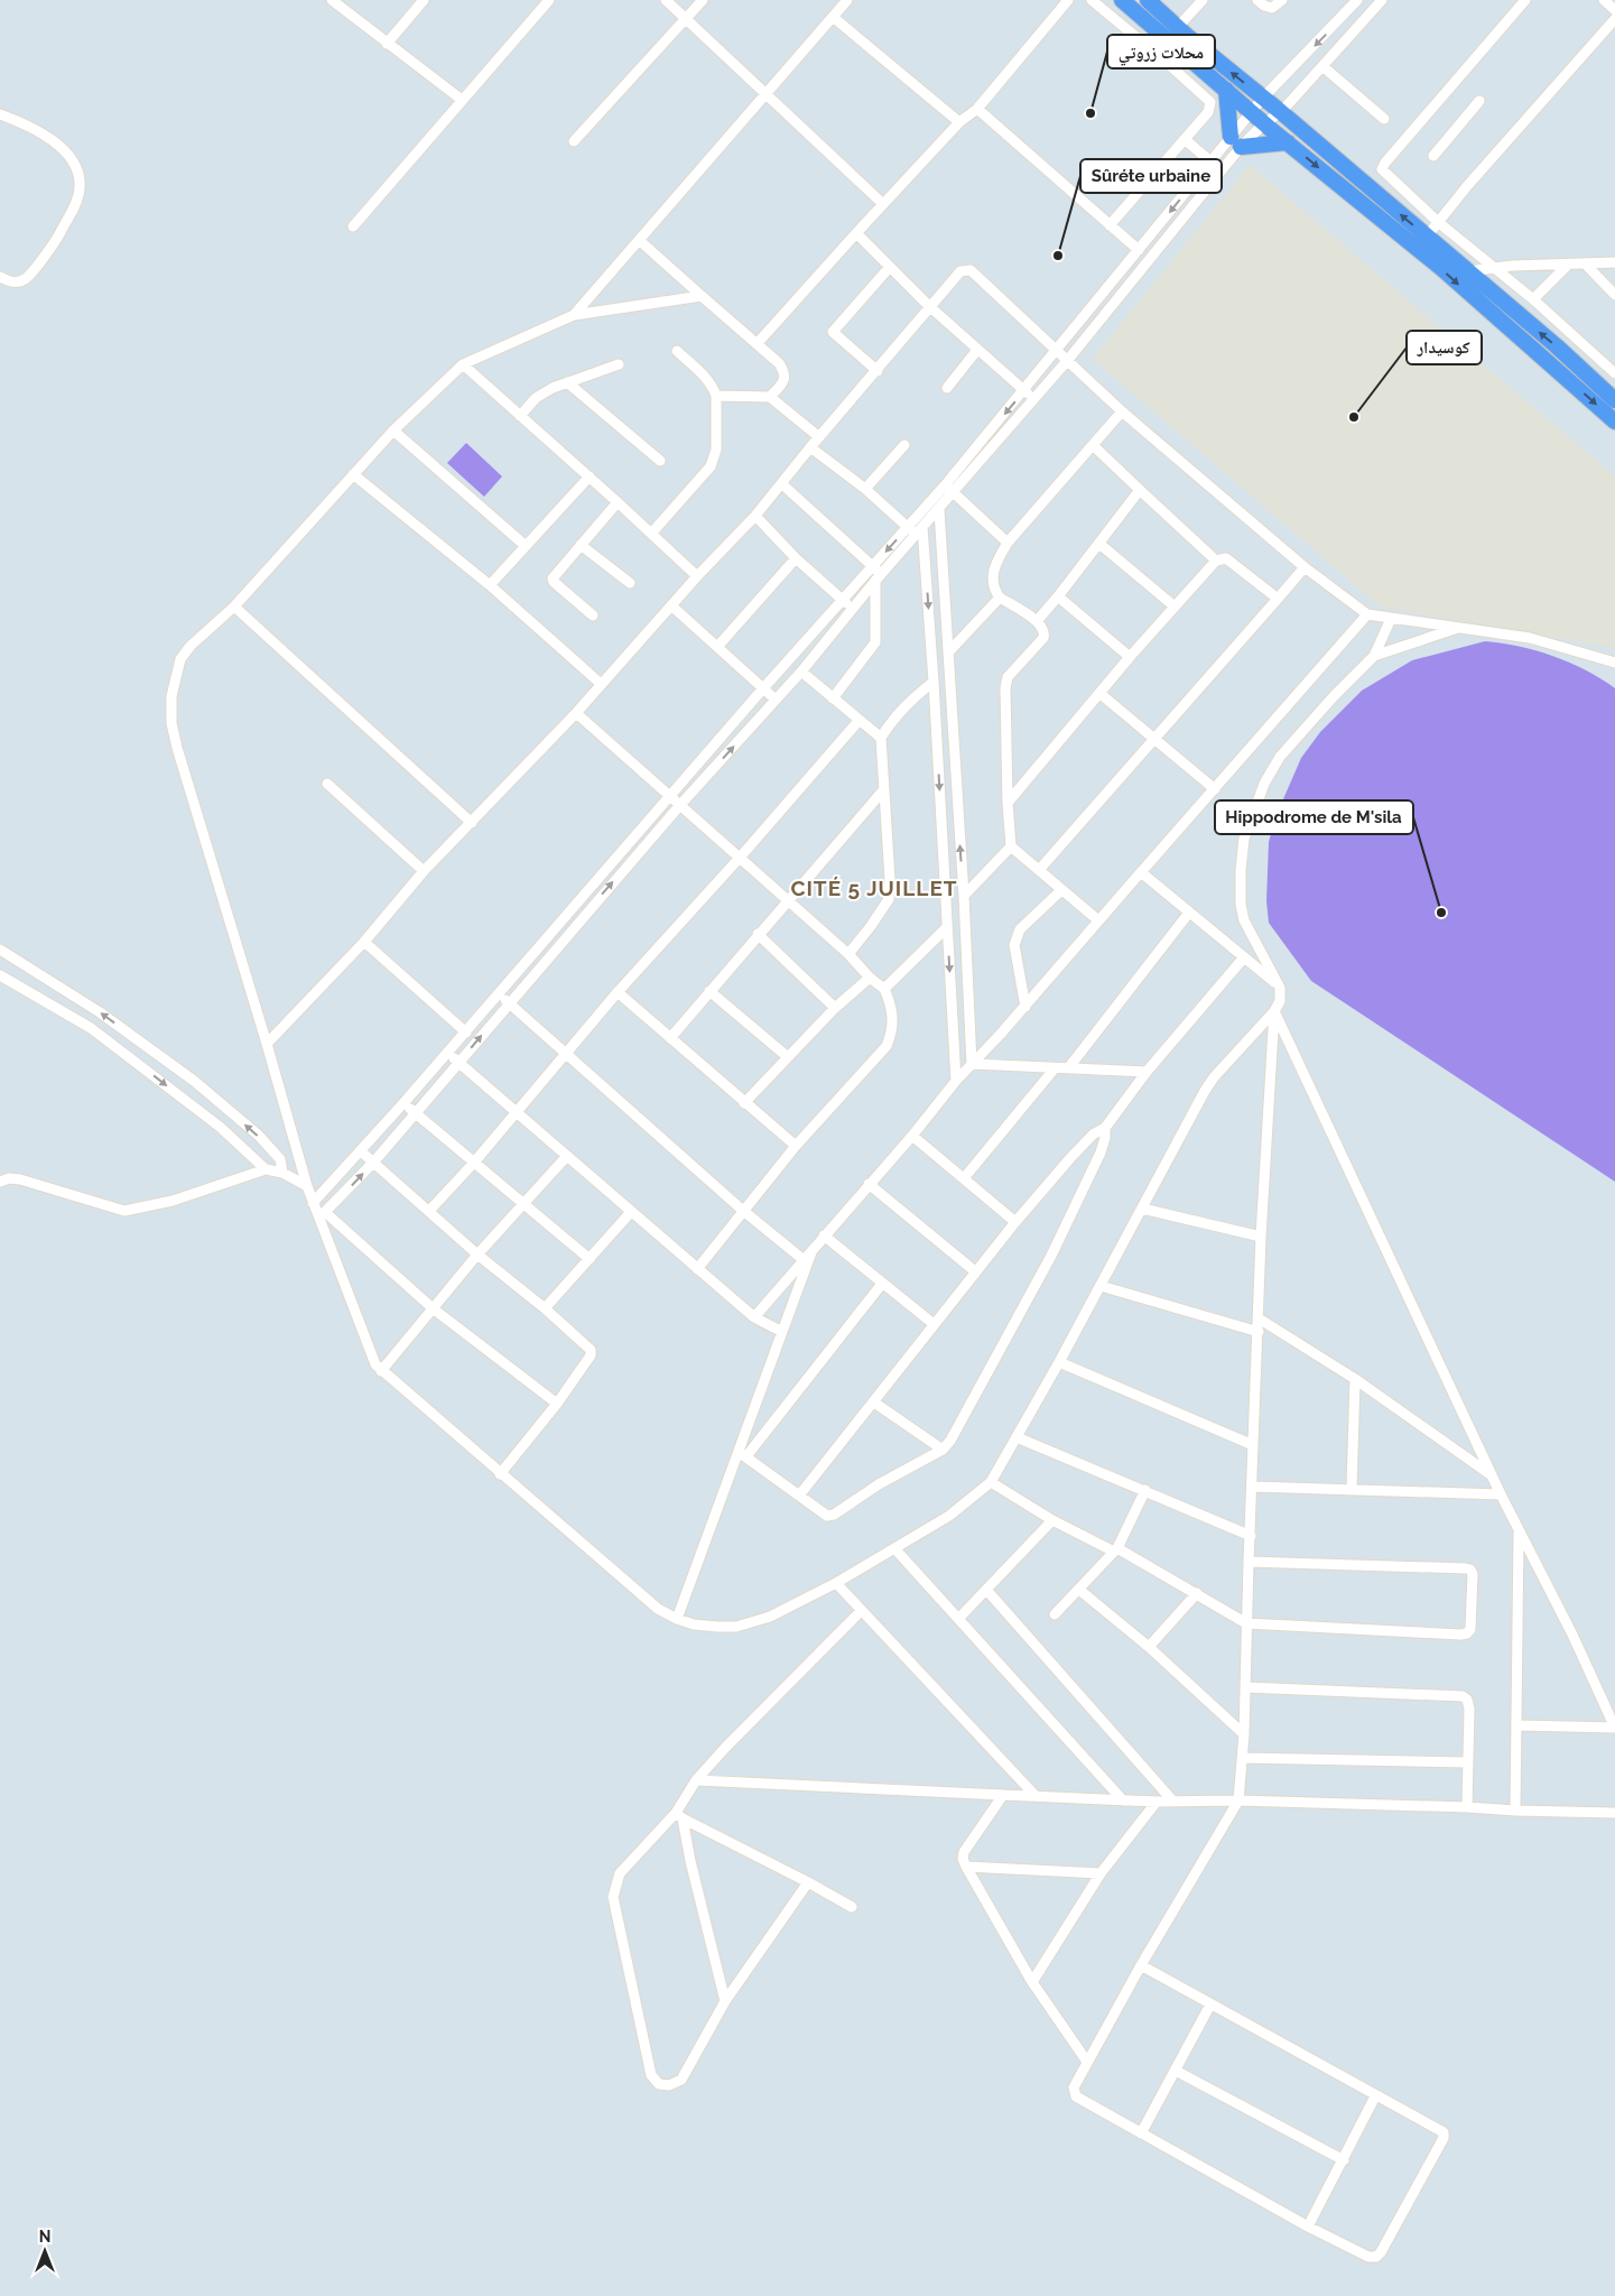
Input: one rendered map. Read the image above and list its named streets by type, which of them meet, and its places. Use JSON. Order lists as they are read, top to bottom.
{
  "districts": ["CITÉ 5 JUILLET"],
  "places": [
    "محلات زروتي",
    "Sûréte urbaine",
    "كوسيدار",
    "Hippodrome de M'sila"
  ],
  "north": "top"
}
